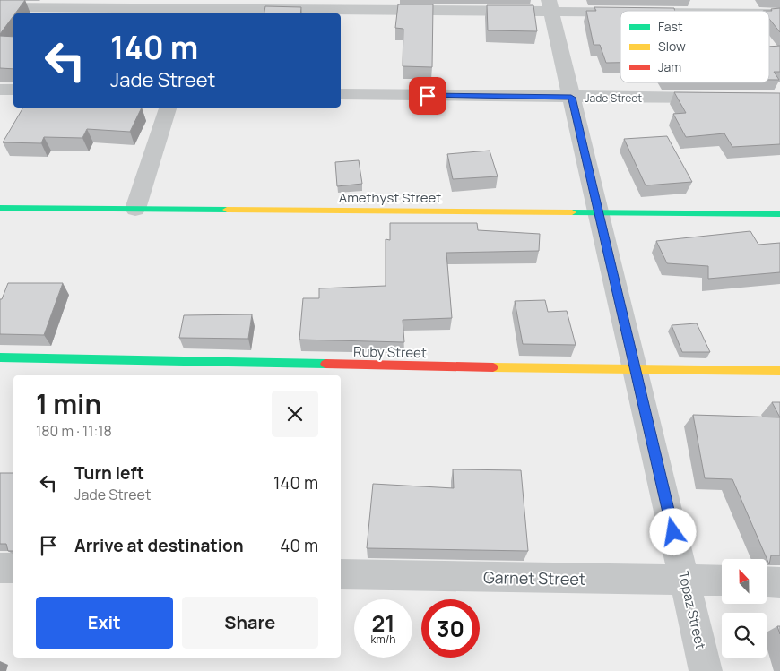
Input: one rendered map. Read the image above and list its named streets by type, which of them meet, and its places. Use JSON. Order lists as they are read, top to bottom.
{
  "streets": {
    "street": [
      "Jade Street",
      "Amethyst Street",
      "Ruby Street",
      "Garnet Street",
      "Topaz Street"
    ]
  },
  "crossings": [
    ["Jade Street", "Topaz Street"],
    ["Amethyst Street", "Topaz Street"],
    ["Ruby Street", "Topaz Street"],
    ["Garnet Street", "Topaz Street"]
  ],
  "legend": ["Fast", "Slow", "Jam"],
  "north": "top",
  "page": {
    "turn": ["140 m", "Jade Street"],
    "heading": ["1 min", "180 m · 11:18"],
    "list": [
      {
        "name": "Turn left",
        "note": "Jade Street",
        "value": "140 m"
      },
      {
        "name": "Arrive at destination",
        "value": "40 m"
      }
    ],
    "buttons": ["Exit", "Share"],
    "speed": "21 km/h",
    "limit": "30"
  }
}
